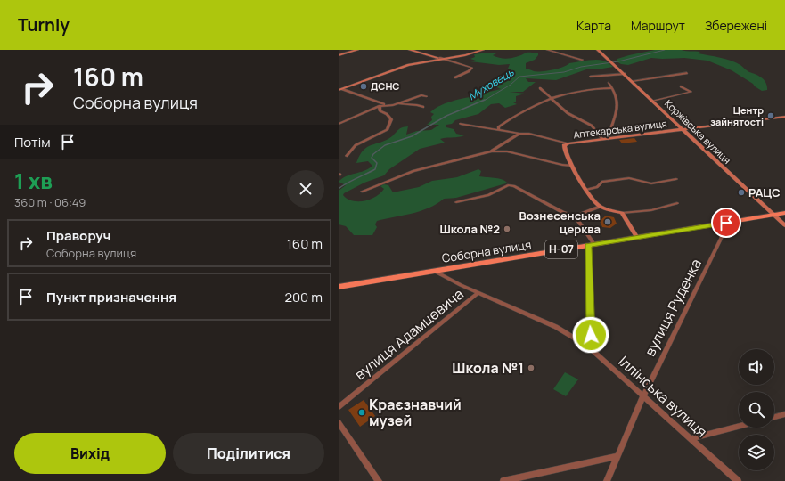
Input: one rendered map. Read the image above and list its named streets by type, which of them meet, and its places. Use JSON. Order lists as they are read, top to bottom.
{
  "streets": {
    "main road": ["Н-07", "Соборна вулиця"],
    "street": [
      "Аптекарська вулиця",
      "Коржівська вулиця",
      "вулиця Руденка",
      "вулиця Адамцевича",
      "Іллінська вулиця"
    ]
  },
  "crossings": [
    ["Аптекарська вулиця", "Коржівська вулиця"],
    ["Коржівська вулиця", "Соборна вулиця"],
    ["Соборна вулиця", "вулиця Руденка"],
    ["Соборна вулиця", "Іллінська вулиця"],
    ["вулиця Руденка", "Іллінська вулиця"],
    ["вулиця Адамцевича", "Іллінська вулиця"]
  ],
  "water": ["Муховець"],
  "places": [
    "ДСНС",
    "Центр зайнятості",
    "РАЦС",
    "Вознесенська церква",
    "Школа №2",
    "Школа №1",
    "Краєзнавчий музей"
  ],
  "page": {
    "header": "Turnly",
    "nav": ["Карта", "Маршрут", "Збережені"],
    "turn": ["160 m", "Соборна вулиця"],
    "then": "Потім",
    "heading": ["1 хв", "360 m · 06:49"],
    "list": [
      {
        "name": "Праворуч",
        "note": "Соборна вулиця",
        "value": "160 m"
      },
      {
        "name": "Пункт призначення",
        "value": "200 m"
      }
    ],
    "buttons": ["Вихід", "Поділитися"]
  }
}
